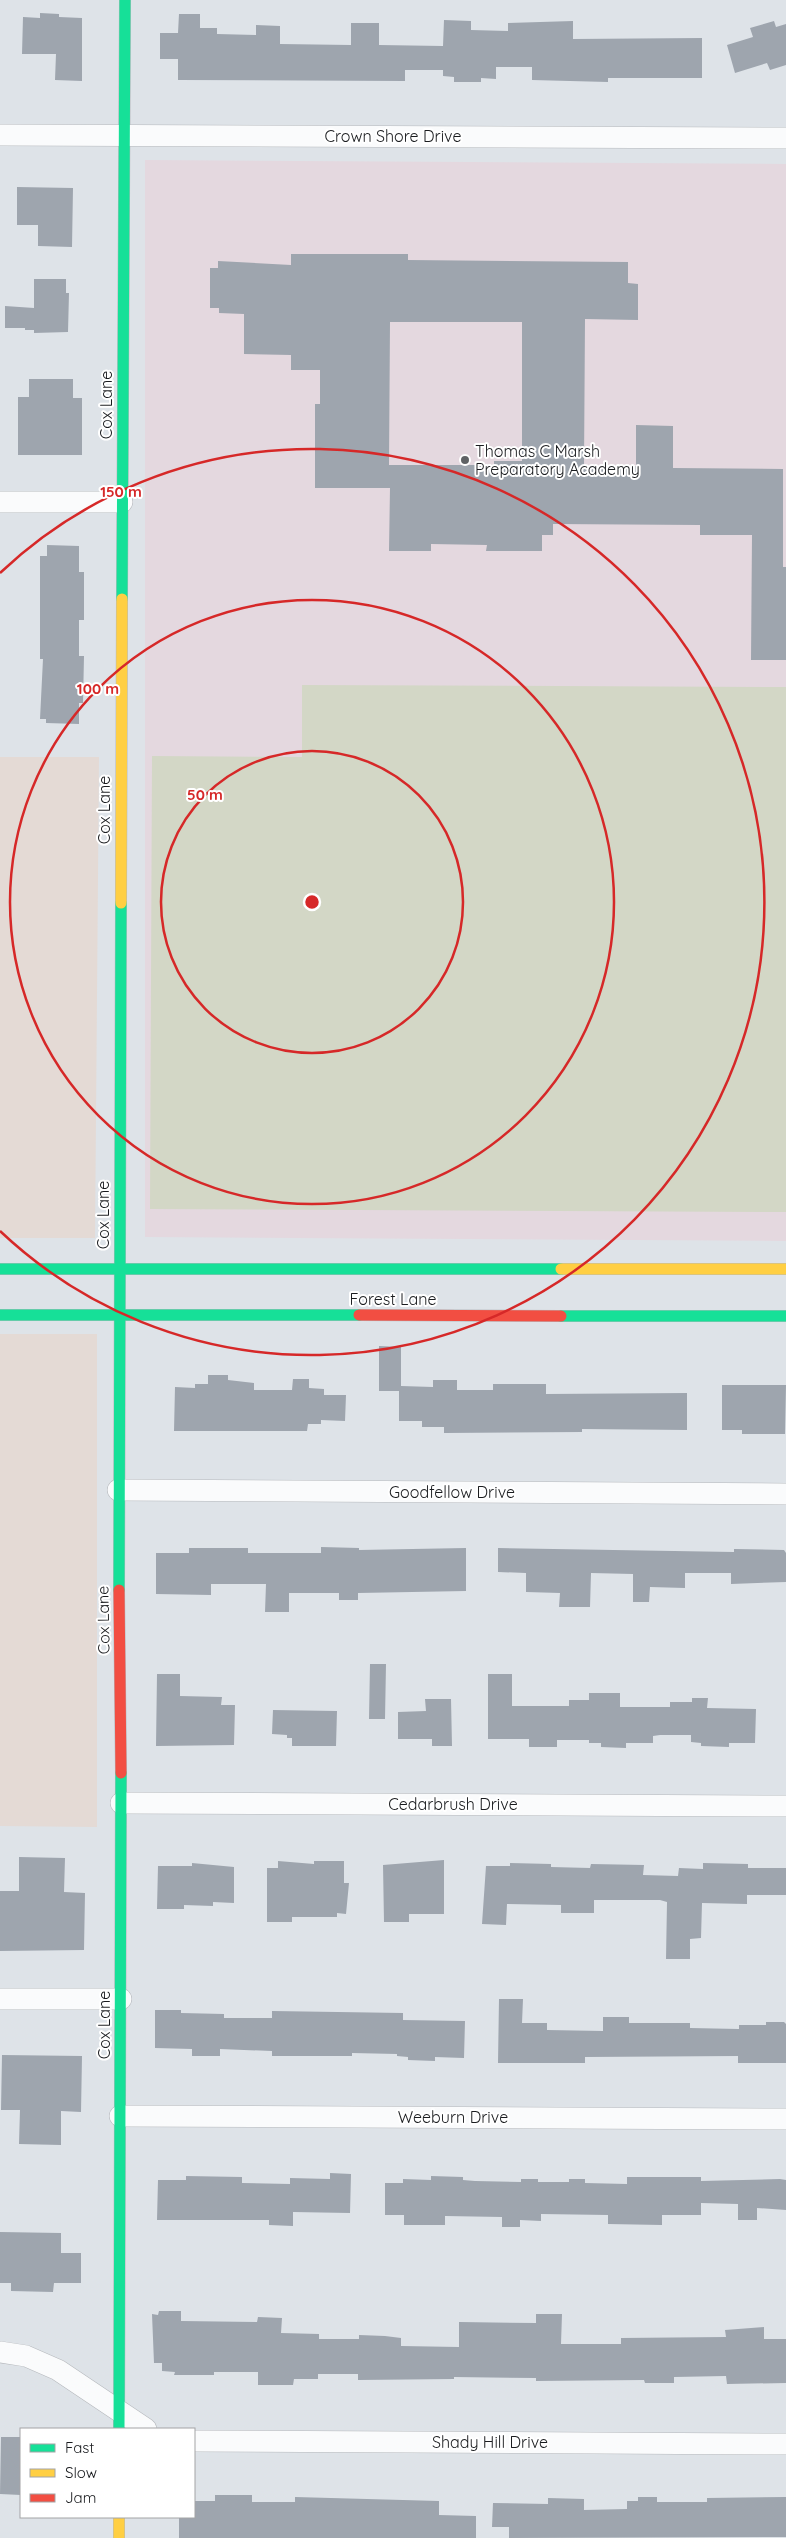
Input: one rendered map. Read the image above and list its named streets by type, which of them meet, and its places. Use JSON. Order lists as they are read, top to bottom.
{
  "streets": {
    "street": [
      "Crown Shore Drive",
      "Cox Lane",
      "Forest Lane",
      "Goodfellow Drive",
      "Cedarbrush Drive",
      "Weeburn Drive",
      "Shady Hill Drive"
    ]
  },
  "crossings": [
    ["Crown Shore Drive", "Cox Lane"],
    ["Cox Lane", "Forest Lane"],
    ["Cox Lane", "Goodfellow Drive"],
    ["Cox Lane", "Cedarbrush Drive"],
    ["Cox Lane", "Weeburn Drive"]
  ],
  "places": ["Thomas C Marsh Preparatory Academy"],
  "legend": ["Fast", "Slow", "Jam"],
  "rings": ["150 m", "100 m", "50 m"]
}
